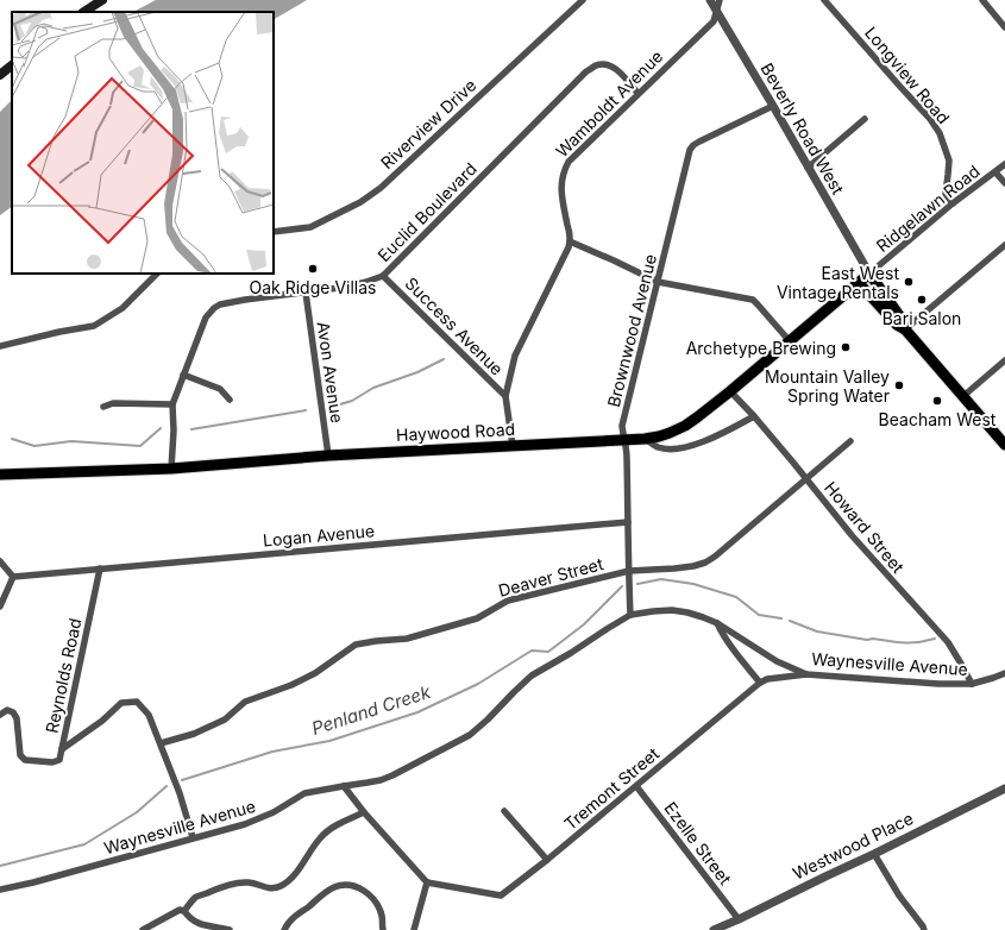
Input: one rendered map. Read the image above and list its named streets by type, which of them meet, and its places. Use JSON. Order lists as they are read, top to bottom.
{
  "streets": {
    "main road": ["Haywood Road"],
    "street": [
      "Longview Road",
      "Wamboldt Avenue",
      "Riverview Drive",
      "Beverly Road West",
      "Ridgelawn Road",
      "Euclid Boulevard",
      "Success Avenue",
      "Brownwood Avenue",
      "Avon Avenue",
      "Howard Street",
      "Logan Avenue",
      "Deaver Street",
      "Waynesville Avenue",
      "Reynolds Road",
      "Tremont Street",
      "Ezelle Street",
      "Westwood Place"
    ]
  },
  "crossings": [
    ["Longview Road", "Ridgelawn Road"],
    ["Wamboldt Avenue", "Beverly Road West"],
    ["Wamboldt Avenue", "Euclid Boulevard"],
    ["Beverly Road West", "Ridgelawn Road"],
    ["Beverly Road West", "Brownwood Avenue"],
    ["Beverly Road West", "Haywood Road"],
    ["Ridgelawn Road", "Haywood Road"],
    ["Euclid Boulevard", "Success Avenue"],
    ["Euclid Boulevard", "Avon Avenue"],
    ["Euclid Boulevard", "Haywood Road"],
    ["Brownwood Avenue", "Haywood Road"],
    ["Brownwood Avenue", "Logan Avenue"],
    ["Brownwood Avenue", "Deaver Street"],
    ["Brownwood Avenue", "Waynesville Avenue"],
    ["Avon Avenue", "Haywood Road"],
    ["Haywood Road", "Howard Street"],
    ["Howard Street", "Deaver Street"],
    ["Howard Street", "Waynesville Avenue"],
    ["Logan Avenue", "Reynolds Road"],
    ["Deaver Street", "Reynolds Road"],
    ["Waynesville Avenue", "Reynolds Road"],
    ["Waynesville Avenue", "Tremont Street"],
    ["Tremont Street", "Ezelle Street"],
    ["Ezelle Street", "Westwood Place"]
  ],
  "water": ["Penland Creek"],
  "places": [
    "Oak Ridge Villas",
    "East West Vintage Rentals",
    "Bari Salon",
    "Archetype Brewing",
    "Mountain Valley Spring Water",
    "Beacham West"
  ]
}
